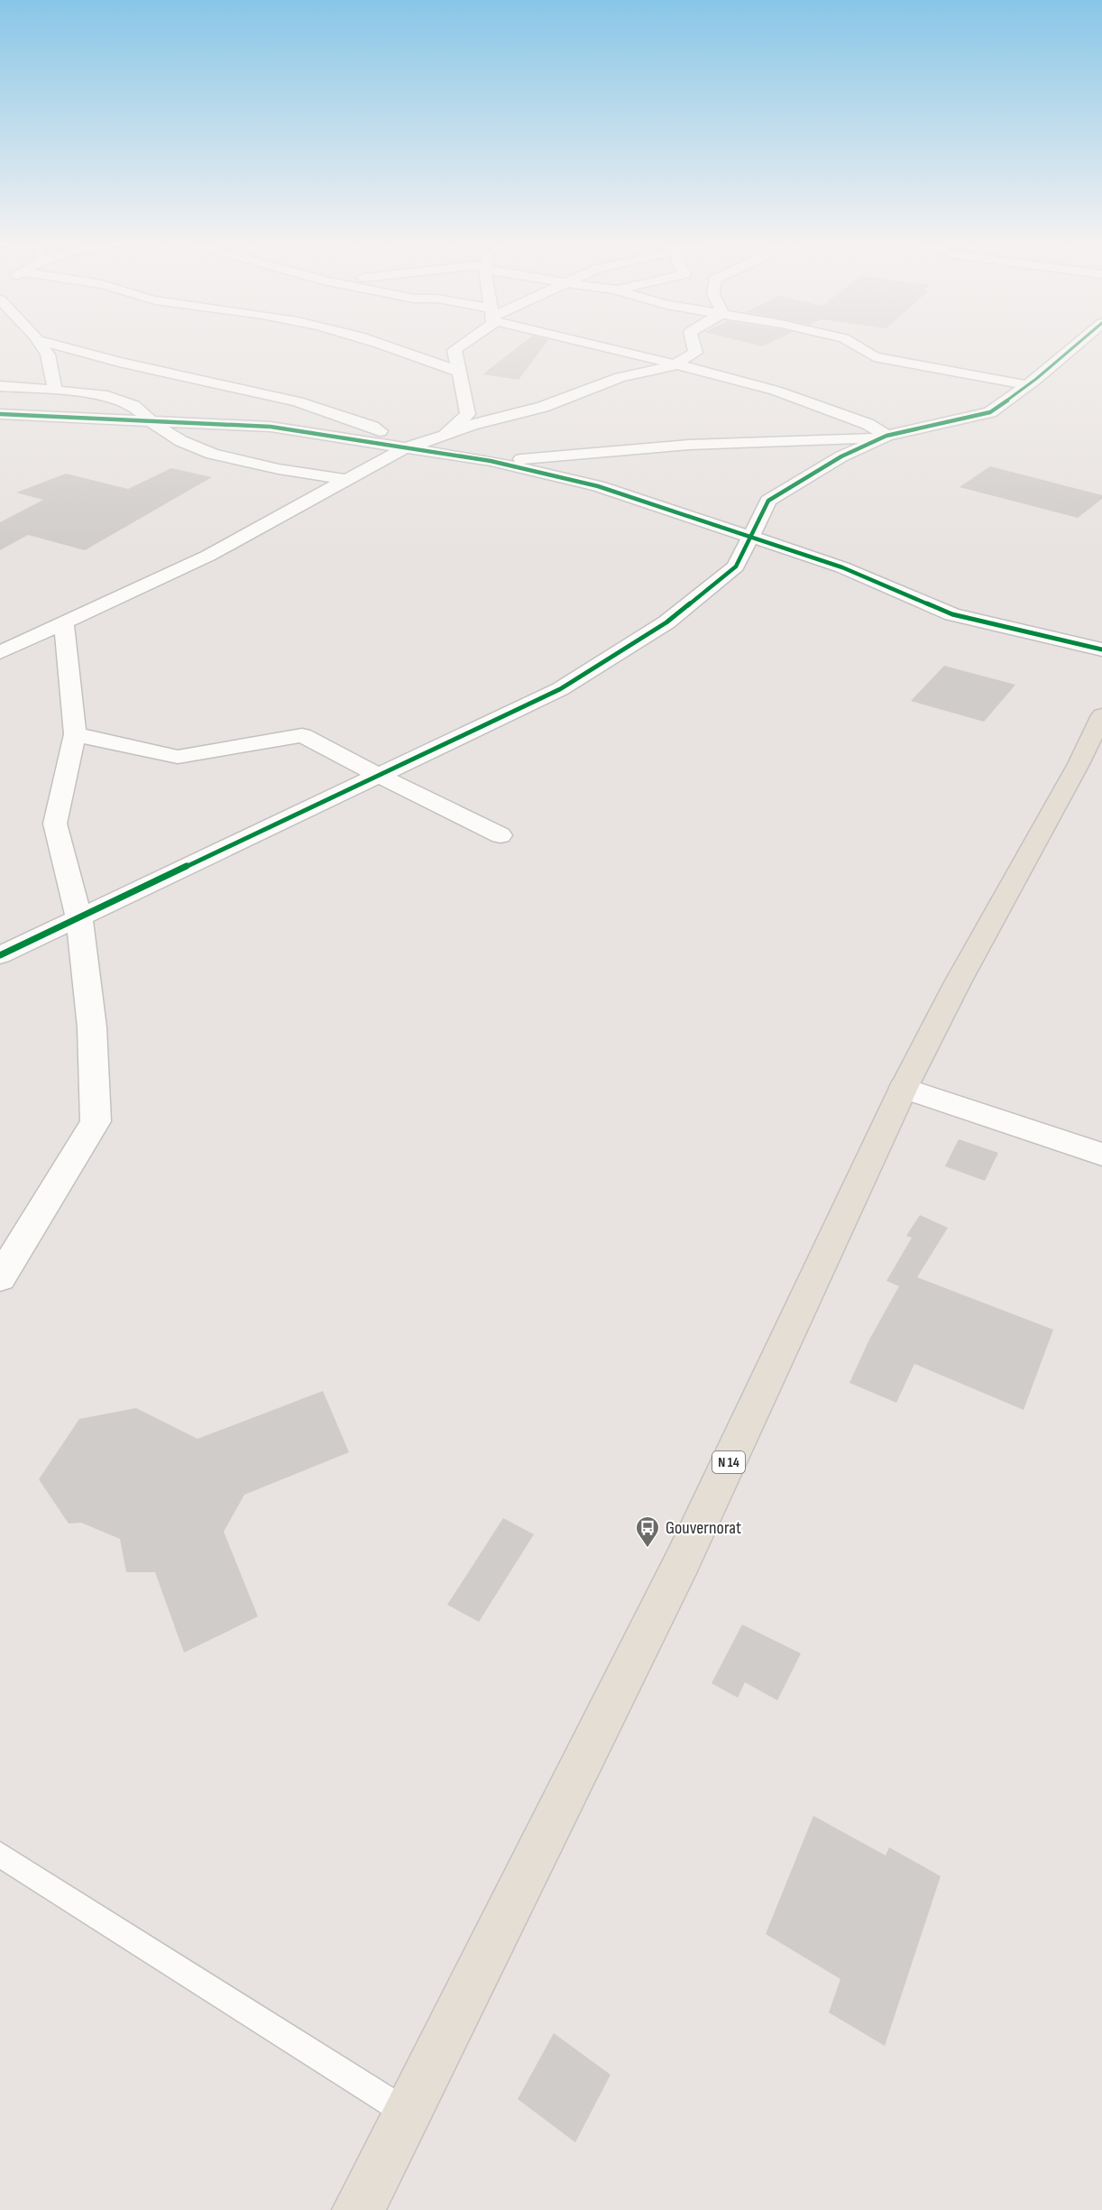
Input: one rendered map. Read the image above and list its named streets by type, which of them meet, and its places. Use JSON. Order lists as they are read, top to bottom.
{
  "streets": {
    "main road": ["N 14"]
  },
  "places": {
    "bus stop": ["Gouvernorat"]
  }
}
